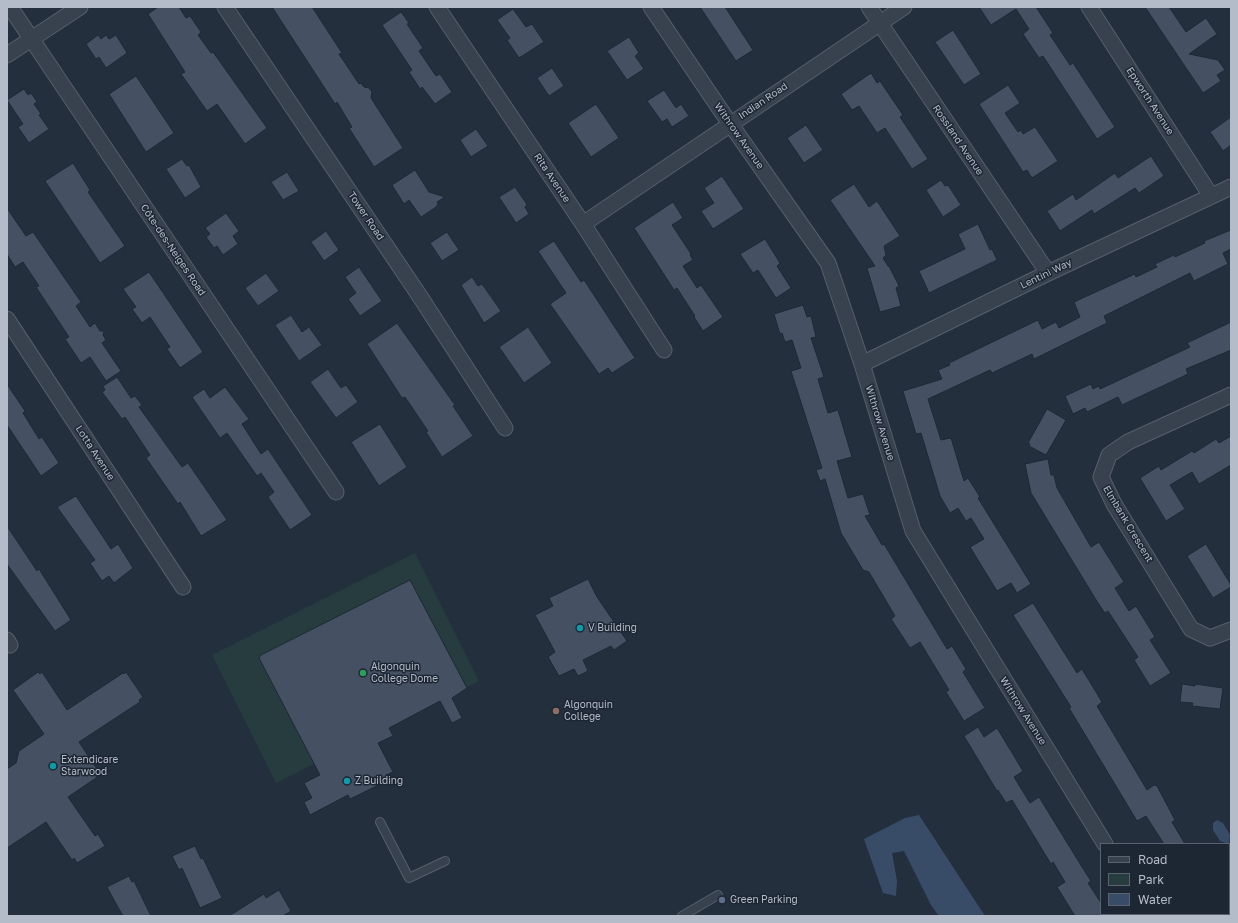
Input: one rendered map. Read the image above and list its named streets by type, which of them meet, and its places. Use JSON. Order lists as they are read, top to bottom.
{
  "streets": {
    "street": [
      "Indian Road",
      "Epworth Avenue",
      "Withrow Avenue",
      "Rossland Avenue",
      "Rita Avenue",
      "Tower Road",
      "Côte-des-Neiges Road",
      "Lentini Way",
      "Lotta Avenue",
      "Elmbank Crescent"
    ]
  },
  "crossings": [
    ["Indian Road", "Withrow Avenue"],
    ["Indian Road", "Rossland Avenue"],
    ["Indian Road", "Rita Avenue"],
    ["Epworth Avenue", "Lentini Way"],
    ["Withrow Avenue", "Lentini Way"],
    ["Rossland Avenue", "Lentini Way"]
  ],
  "places": [
    "V Building",
    "Algonquin College Dome",
    "Algonquin College",
    "Extendicare Starwood",
    "Z Building",
    "Green Parking"
  ],
  "legend": ["Road", "Park", "Water"]
}
